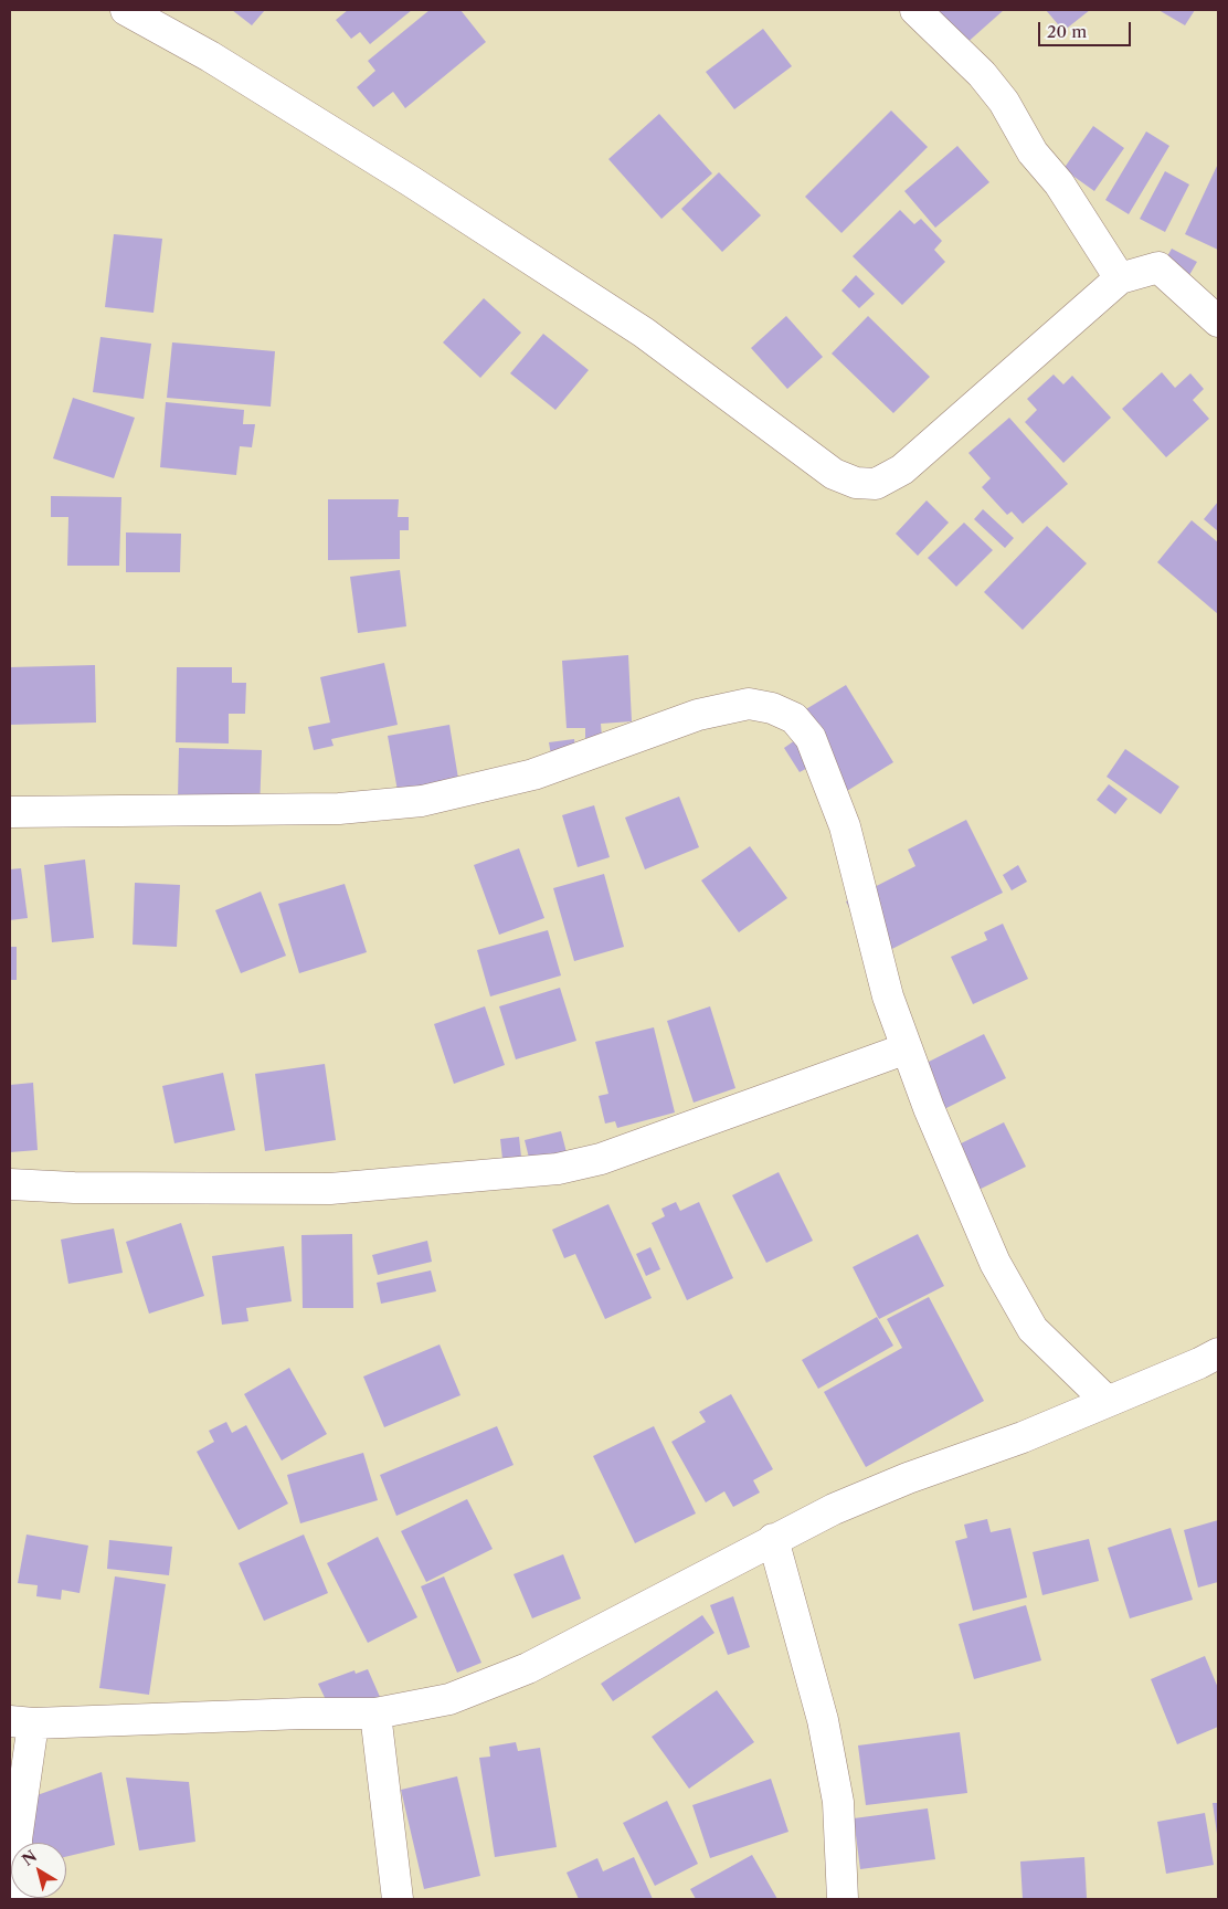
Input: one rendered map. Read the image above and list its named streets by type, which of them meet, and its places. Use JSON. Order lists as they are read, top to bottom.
{
  "scale_bar": "20 m",
  "north": "top left"
}
